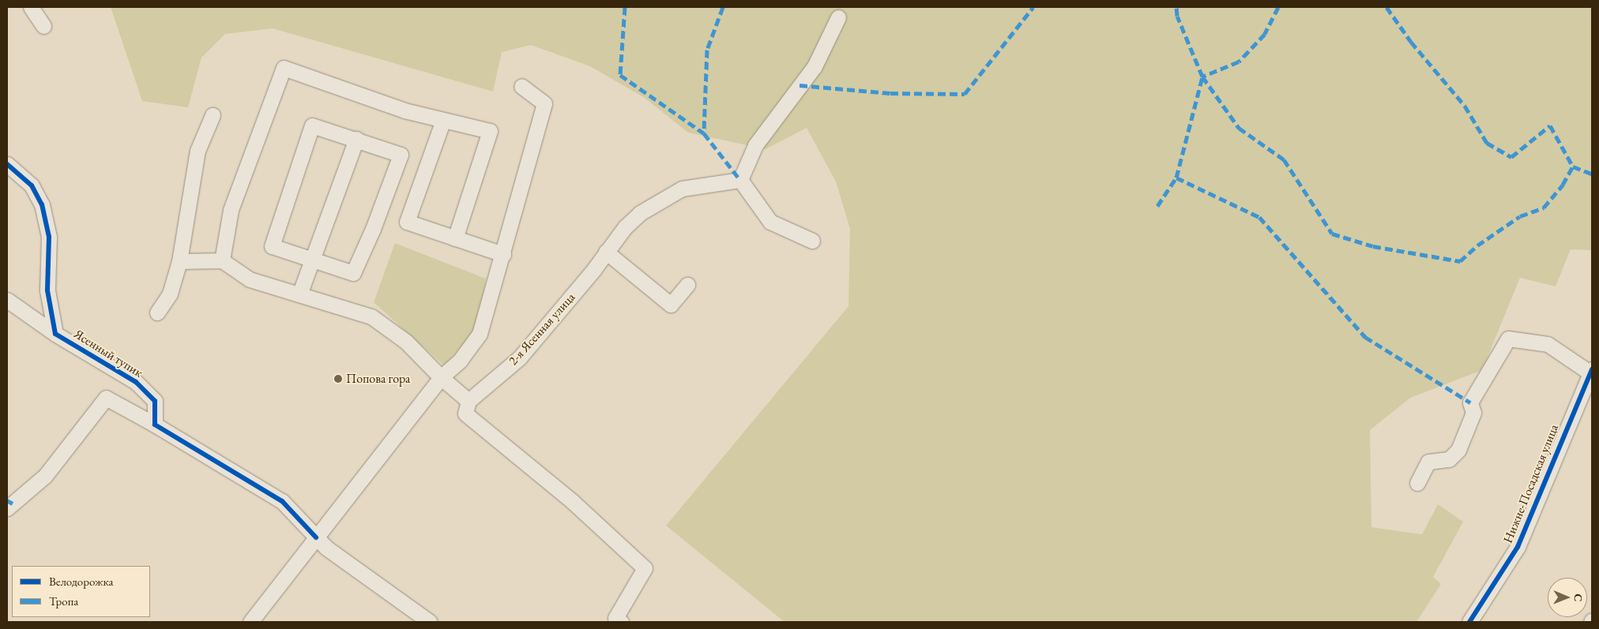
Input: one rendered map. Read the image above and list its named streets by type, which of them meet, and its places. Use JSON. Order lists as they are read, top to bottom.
{
  "streets": {
    "street": ["2-я Ясенная улица", "Ясенный тупик", "Нижне-Посадская улица"]
  },
  "places": ["Попова гора"],
  "legend": ["Велодорожка", "Тропа"],
  "north": "right"
}
